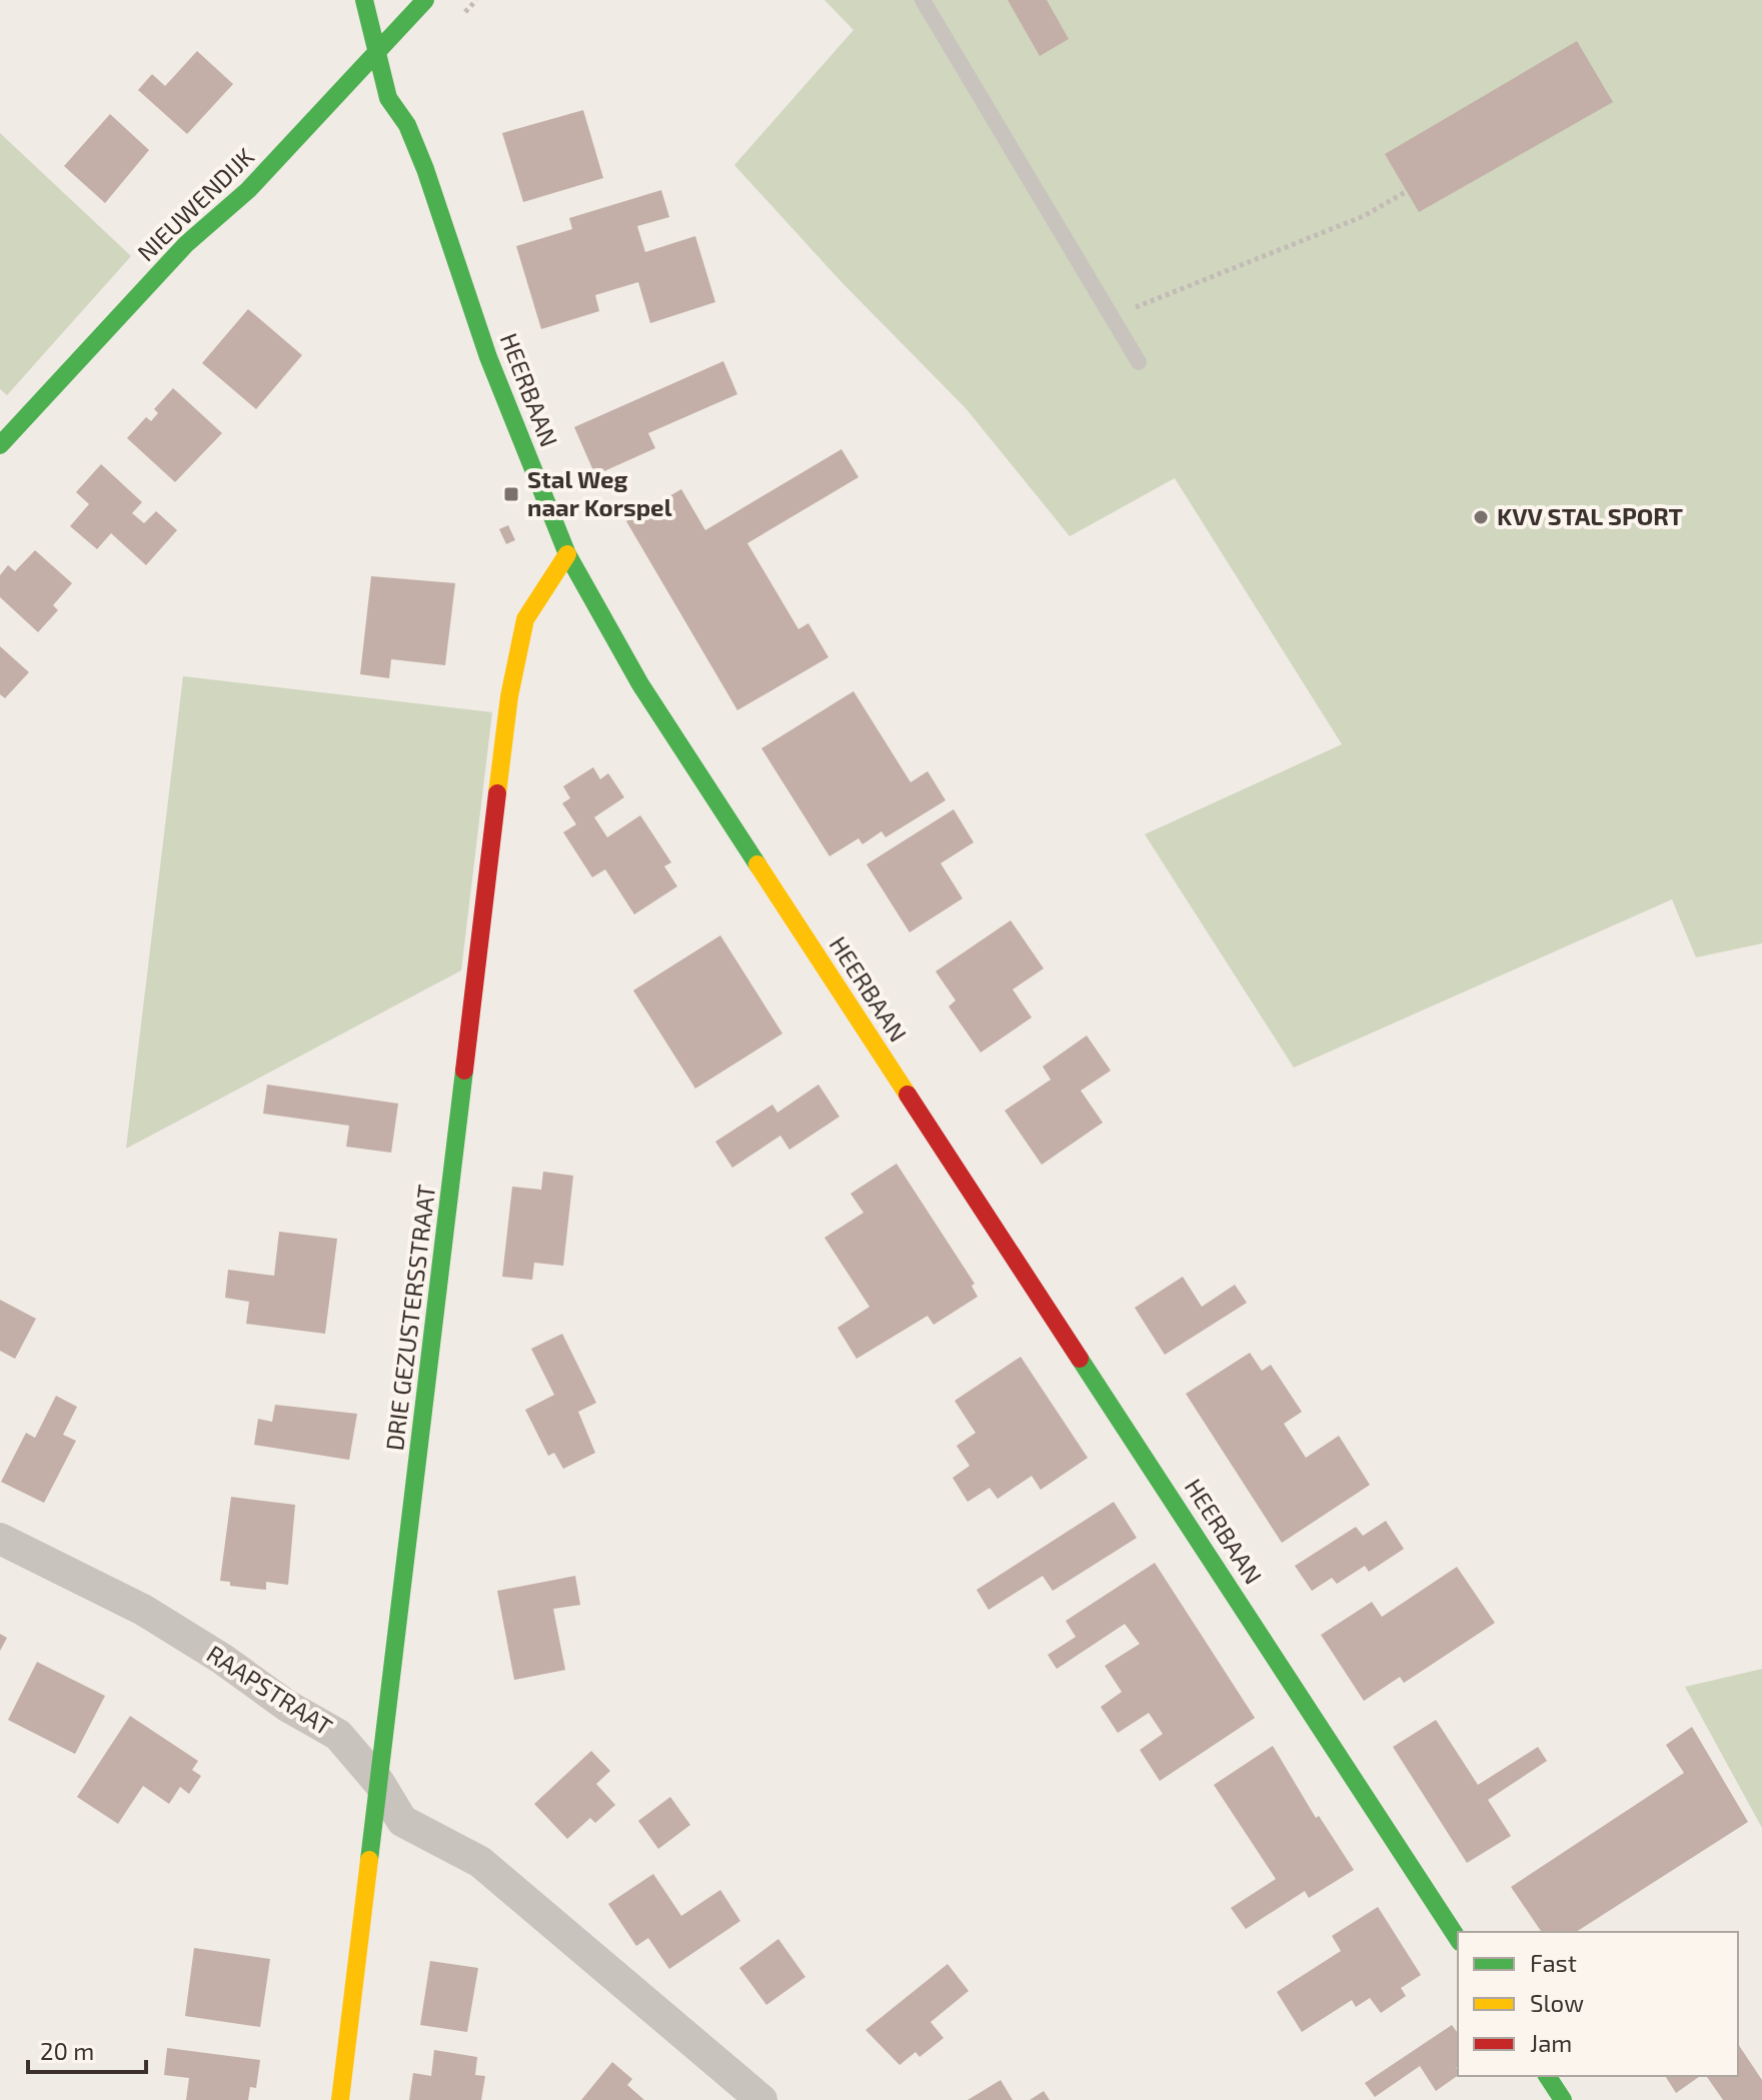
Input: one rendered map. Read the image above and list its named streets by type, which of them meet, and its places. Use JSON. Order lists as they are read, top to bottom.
{
  "streets": {
    "street": [
      "NIEUWENDIJK",
      "HEERBAAN",
      "DRIE GEZUSTERSSTRAAT",
      "RAAPSTRAAT"
    ]
  },
  "crossings": [
    ["NIEUWENDIJK", "HEERBAAN"],
    ["HEERBAAN", "DRIE GEZUSTERSSTRAAT"],
    ["DRIE GEZUSTERSSTRAAT", "RAAPSTRAAT"]
  ],
  "places": {
    "transit": ["Stal Weg naar Korspel"],
    "other": ["KVV STAL SPORT"]
  },
  "legend": ["Fast", "Slow", "Jam"],
  "scale_bar": "20 m"
}
